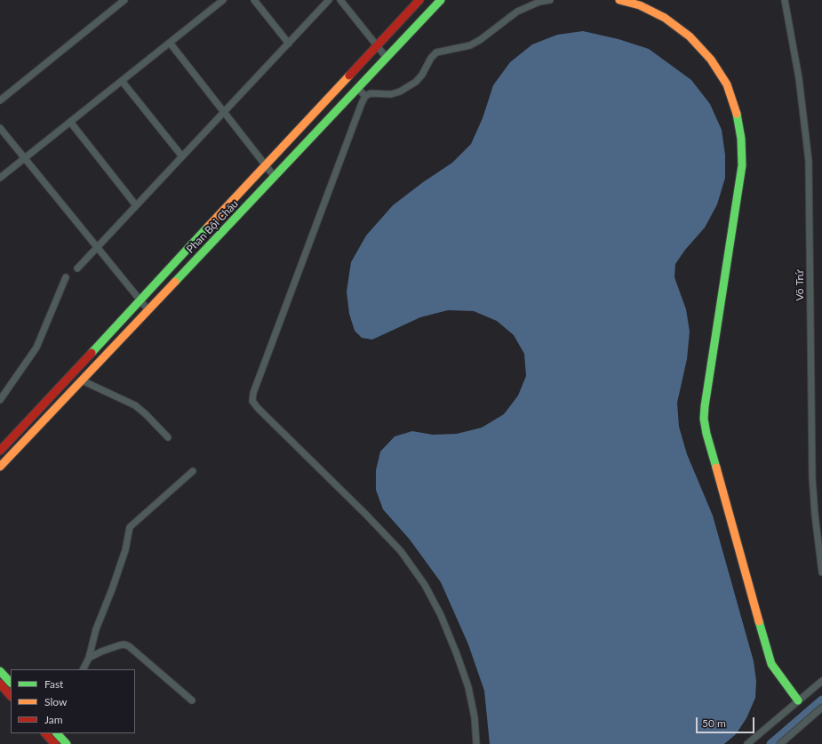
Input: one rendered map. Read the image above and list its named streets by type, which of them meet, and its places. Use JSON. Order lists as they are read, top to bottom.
{
  "streets": {
    "street": ["Phan Bội Châu", "Võ Trứ"]
  },
  "legend": ["Fast", "Slow", "Jam"],
  "scale_bar": "50 m"
}
